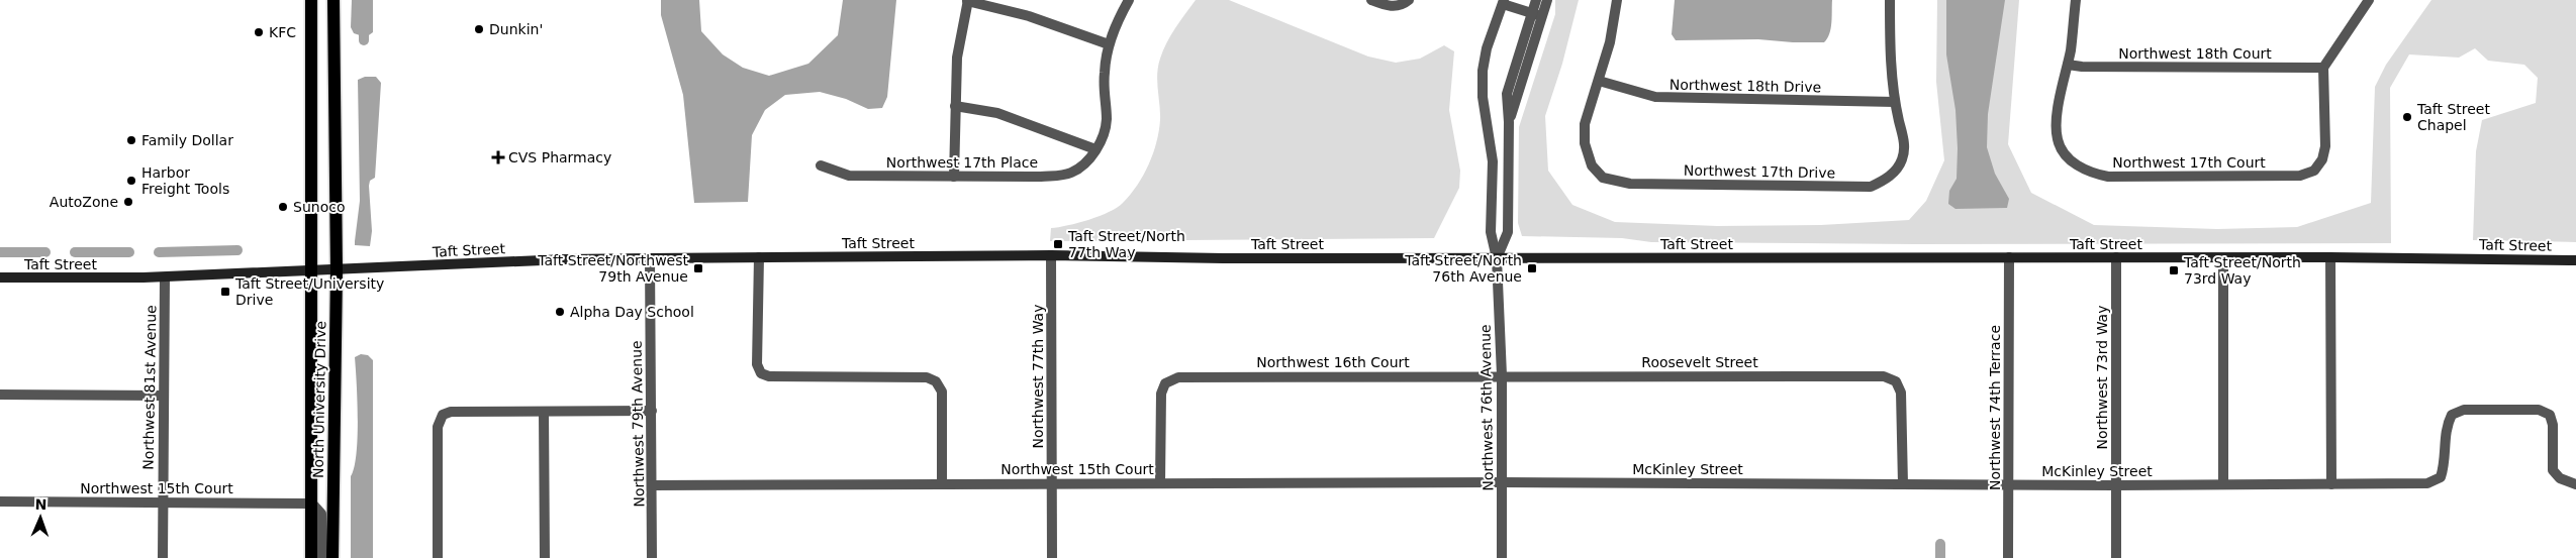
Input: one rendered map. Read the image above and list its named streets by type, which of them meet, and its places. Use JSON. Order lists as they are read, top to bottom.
{
  "streets": {
    "main road": ["North University Drive"],
    "street": [
      "Northwest 18th Court",
      "Northwest 18th Drive",
      "Northwest 17th Place",
      "Northwest 17th Court",
      "Northwest 17th Drive",
      "Taft Street",
      "Northwest 16th Court",
      "Roosevelt Street",
      "Northwest 77th Way",
      "Northwest 73rd Way",
      "Northwest 81st Avenue",
      "Northwest 76th Avenue",
      "Northwest 74th Terrace",
      "Northwest 79th Avenue",
      "Northwest 15th Court",
      "McKinley Street"
    ]
  },
  "crossings": [
    ["Northwest 18th Court", "Northwest 17th Court"],
    ["Northwest 18th Drive", "Northwest 17th Drive"],
    ["Taft Street", "Northwest 77th Way"],
    ["Taft Street", "Northwest 73rd Way"],
    ["Taft Street", "Northwest 81st Avenue"],
    ["Taft Street", "North University Drive"],
    ["Taft Street", "Northwest 76th Avenue"],
    ["Taft Street", "Northwest 74th Terrace"],
    ["Taft Street", "Northwest 79th Avenue"],
    ["Northwest 16th Court", "Roosevelt Street"],
    ["Northwest 16th Court", "Northwest 76th Avenue"],
    ["Northwest 16th Court", "Northwest 15th Court"],
    ["Roosevelt Street", "Northwest 76th Avenue"],
    ["Roosevelt Street", "McKinley Street"],
    ["Northwest 77th Way", "Northwest 15th Court"],
    ["Northwest 73rd Way", "McKinley Street"],
    ["Northwest 81st Avenue", "Northwest 15th Court"],
    ["North University Drive", "Northwest 15th Court"],
    ["Northwest 76th Avenue", "Northwest 15th Court"],
    ["Northwest 76th Avenue", "McKinley Street"],
    ["Northwest 74th Terrace", "McKinley Street"],
    ["Northwest 79th Avenue", "Northwest 15th Court"],
    ["Northwest 15th Court", "McKinley Street"]
  ],
  "places": {
    "other": [
      "Dunkin'",
      "KFC",
      "Taft Street Chapel",
      "Family Dollar",
      "Harbor Freight Tools",
      "AutoZone",
      "Sunoco",
      "Alpha Day School"
    ],
    "health": ["CVS Pharmacy"],
    "transit": [
      "Taft Street/North 77th Way",
      "Taft Street/Northwest 79th Avenue",
      "Taft Street/North 76th Avenue",
      "Taft Street/North 73rd Way",
      "Taft Street/University Drive"
    ]
  },
  "north": "top"
}
